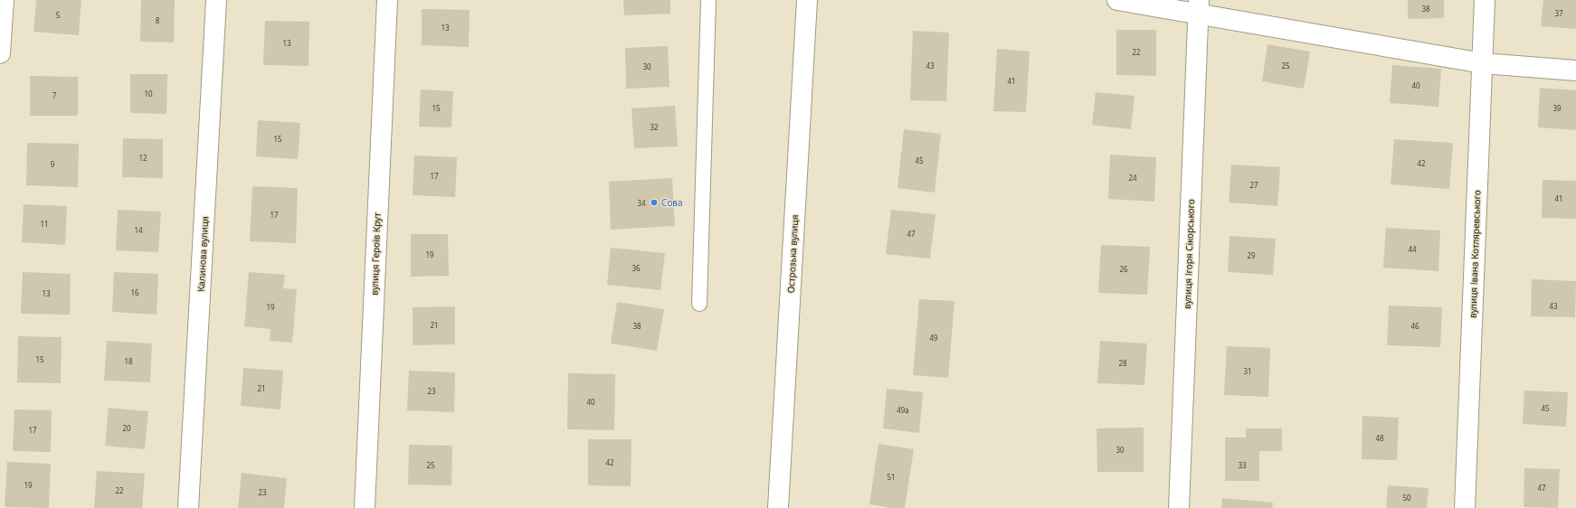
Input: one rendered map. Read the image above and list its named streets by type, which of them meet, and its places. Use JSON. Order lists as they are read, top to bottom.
{
  "streets": {
    "street": [
      "Калинова вулиця",
      "вулиця Героїв Крут",
      "Острозька вулиця",
      "вулиця Ігоря Сікорського",
      "вулиця Івана Котляревського"
    ]
  },
  "places": ["Сова"],
  "house_numbers": [
    "38",
    "37",
    "5",
    "8",
    "13",
    "13",
    "22",
    "43",
    "25",
    "30",
    "41",
    "40",
    "10",
    "7",
    "15",
    "39",
    "32",
    "15",
    "12",
    "45",
    "42",
    "9",
    "17",
    "24",
    "27",
    "41",
    "34",
    "17",
    "11",
    "14",
    "47",
    "44",
    "19",
    "29",
    "36",
    "26",
    "16",
    "13",
    "43",
    "19",
    "21",
    "38",
    "46",
    "49",
    "15",
    "18",
    "28",
    "31",
    "21",
    "23",
    "40",
    "45",
    "49а",
    "20",
    "17",
    "48",
    "30",
    "42",
    "25",
    "33",
    "51",
    "19",
    "47",
    "22",
    "23",
    "50"
  ]
}
